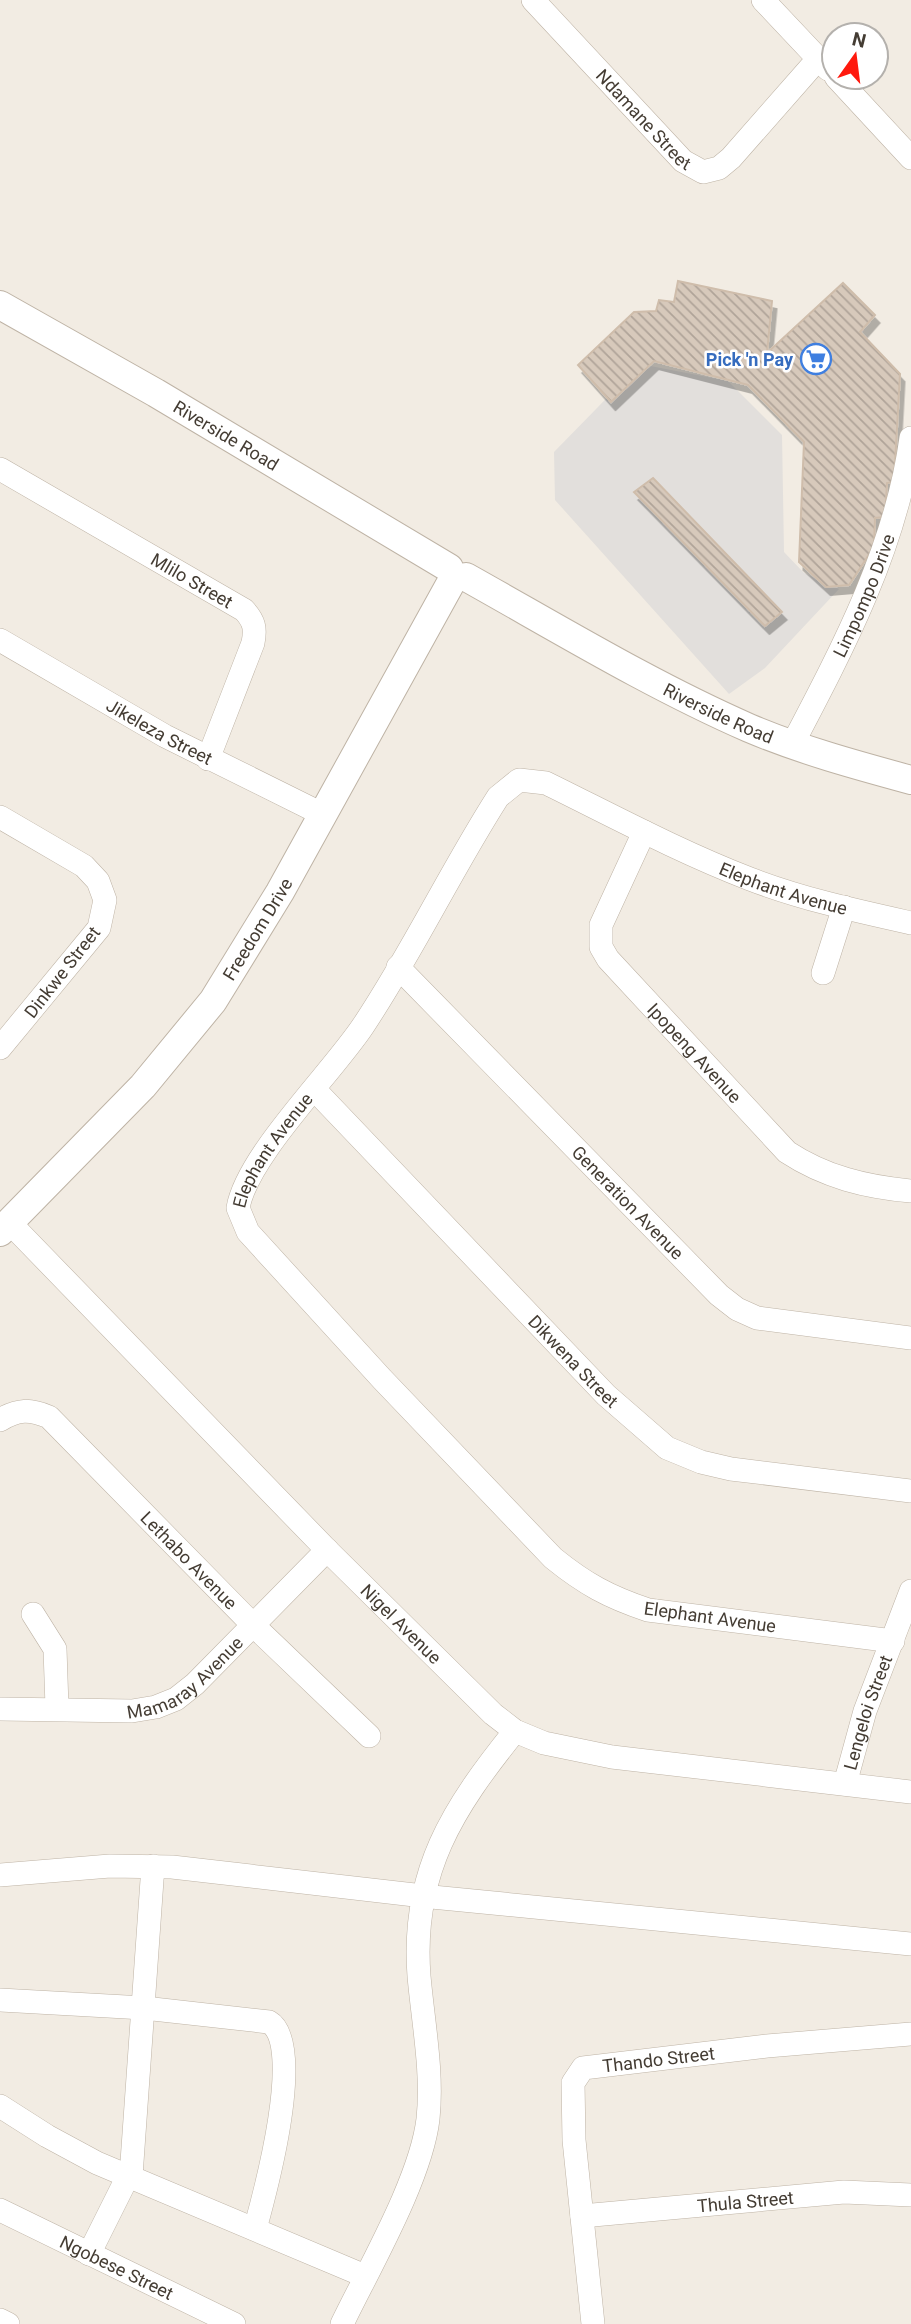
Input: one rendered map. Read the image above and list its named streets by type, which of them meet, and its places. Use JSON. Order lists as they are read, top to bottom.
{
  "streets": {
    "street": [
      "Ndamane Street",
      "Riverside Road",
      "Mlilo Street",
      "Limpompo Drive",
      "Jikeleza Street",
      "Elephant Avenue",
      "Freedom Drive",
      "Dinkwe Street",
      "Ipopeng Avenue",
      "Generation Avenue",
      "Dikwena Street",
      "Lethabo Avenue",
      "Nigel Avenue",
      "Mamaray Avenue",
      "Lengeloi Street",
      "Thando Street",
      "Thula Street",
      "Ngobese Street"
    ]
  },
  "crossings": [
    ["Riverside Road", "Limpompo Drive"],
    ["Riverside Road", "Freedom Drive"],
    ["Mlilo Street", "Jikeleza Street"],
    ["Jikeleza Street", "Freedom Drive"],
    ["Elephant Avenue", "Ipopeng Avenue"],
    ["Elephant Avenue", "Generation Avenue"],
    ["Elephant Avenue", "Dikwena Street"],
    ["Elephant Avenue", "Lengeloi Street"],
    ["Freedom Drive", "Nigel Avenue"],
    ["Lethabo Avenue", "Mamaray Avenue"],
    ["Nigel Avenue", "Mamaray Avenue"],
    ["Nigel Avenue", "Lengeloi Street"],
    ["Thando Street", "Thula Street"]
  ],
  "places": {
    "supermarket": ["Pick 'n Pay"]
  },
  "north": "top"
}
